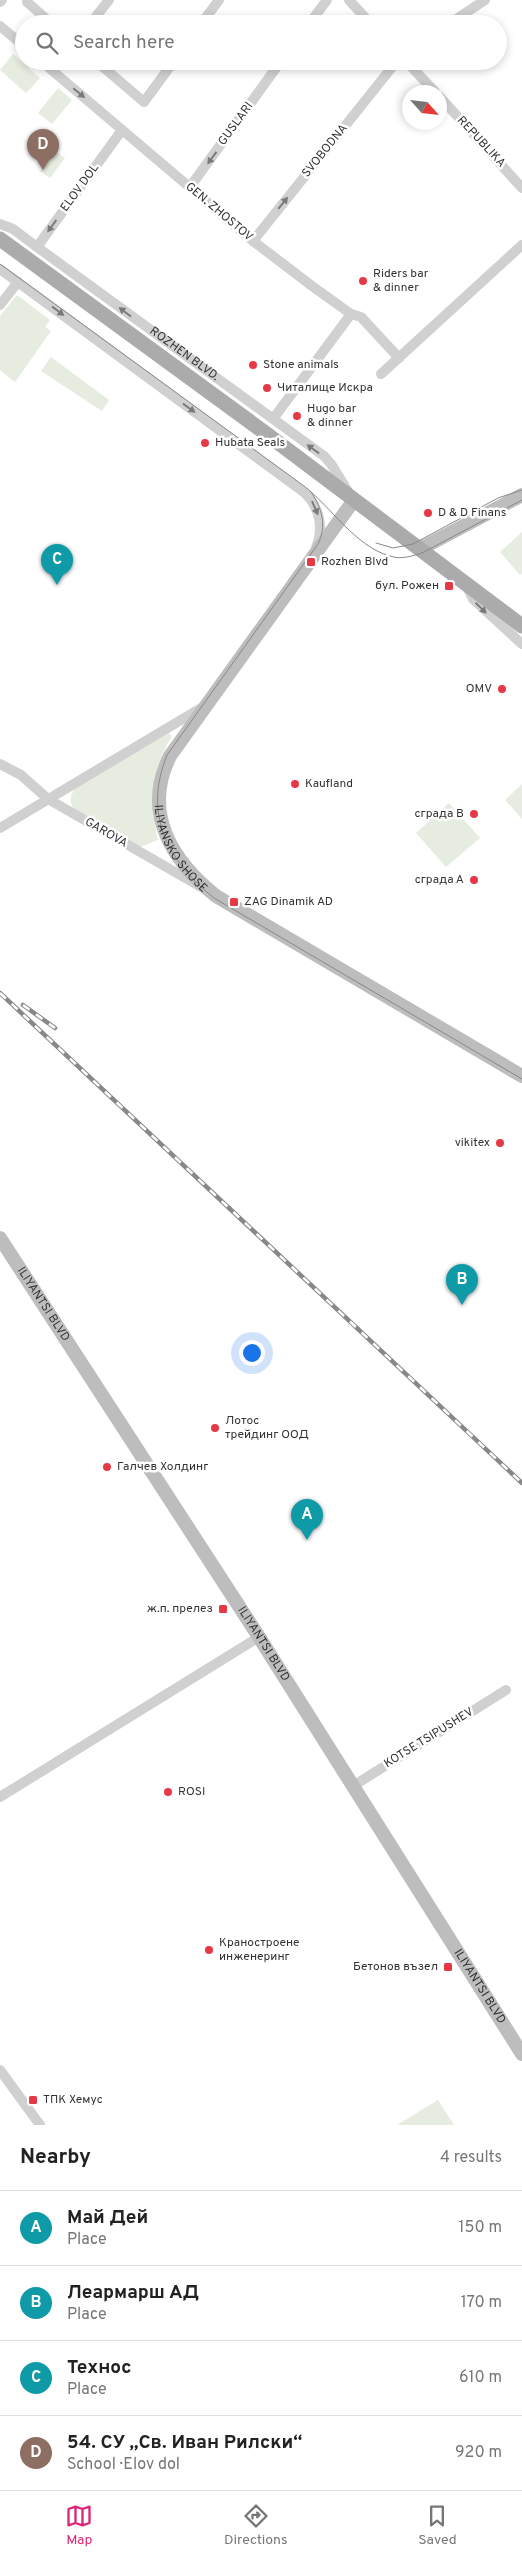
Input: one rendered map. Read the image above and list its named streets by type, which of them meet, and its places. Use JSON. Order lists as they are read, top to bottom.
{
  "streets": {
    "main road": ["ROZHEN BLVD."],
    "street": [
      "GUSLARI",
      "REPUBLIKA",
      "SVOBODNA",
      "ELOV DOL",
      "GEN. ZHOSTOV",
      "GAROVA",
      "ILIYANSKO SHOSE",
      "ILIYANTSI BLVD",
      "KOTSE TSIPUSHEV"
    ]
  },
  "crossings": [
    ["GUSLARI", "GEN. ZHOSTOV"],
    ["SVOBODNA", "GEN. ZHOSTOV"],
    ["ELOV DOL", "GEN. ZHOSTOV"],
    ["ELOV DOL", "ROZHEN BLVD."],
    ["ROZHEN BLVD.", "ILIYANSKO SHOSE"],
    ["GAROVA", "ILIYANSKO SHOSE"],
    ["ILIYANTSI BLVD", "KOTSE TSIPUSHEV"]
  ],
  "one_way": ["GUSLARI", "SVOBODNA", "ELOV DOL"],
  "places": {
    "other": [
      "Riders bar & dinner",
      "Stone animals",
      "Читалище Искра",
      "Hugo bar & dinner",
      "Hubata Seals",
      "D & D Finans",
      "OMV",
      "Kaufland",
      "сграда В",
      "сграда А",
      "vikitex",
      "Лотос трейдинг ООД",
      "Галчев Холдинг",
      "ROSI",
      "Краностроене инженеринг"
    ],
    "transit": [
      "Rozhen Blvd",
      "бул. Рожен",
      "ZAG Dinamik AD",
      "ж.п. прелез",
      "Бетонов възел",
      "ТПК Хемус"
    ]
  },
  "north": "bottom right",
  "page": {
    "search": "Search here",
    "pins": [
      "D",
      "C",
      "B",
      "A"
    ],
    "heading": ["Nearby", "4 results"],
    "list": [
      {
        "mark": "A",
        "name": "Май Дей",
        "note": "Place",
        "value": "150 m"
      },
      {
        "mark": "B",
        "name": "Леармарш АД",
        "note": "Place",
        "value": "170 m"
      },
      {
        "mark": "C",
        "name": "Технос",
        "note": "Place",
        "value": "610 m"
      },
      {
        "mark": "D",
        "name": "54. СУ „Св. Иван Рилски“",
        "note": "School · Elov dol",
        "value": "920 m"
      }
    ],
    "nav": ["Map", "Directions", "Saved"]
  }
}
